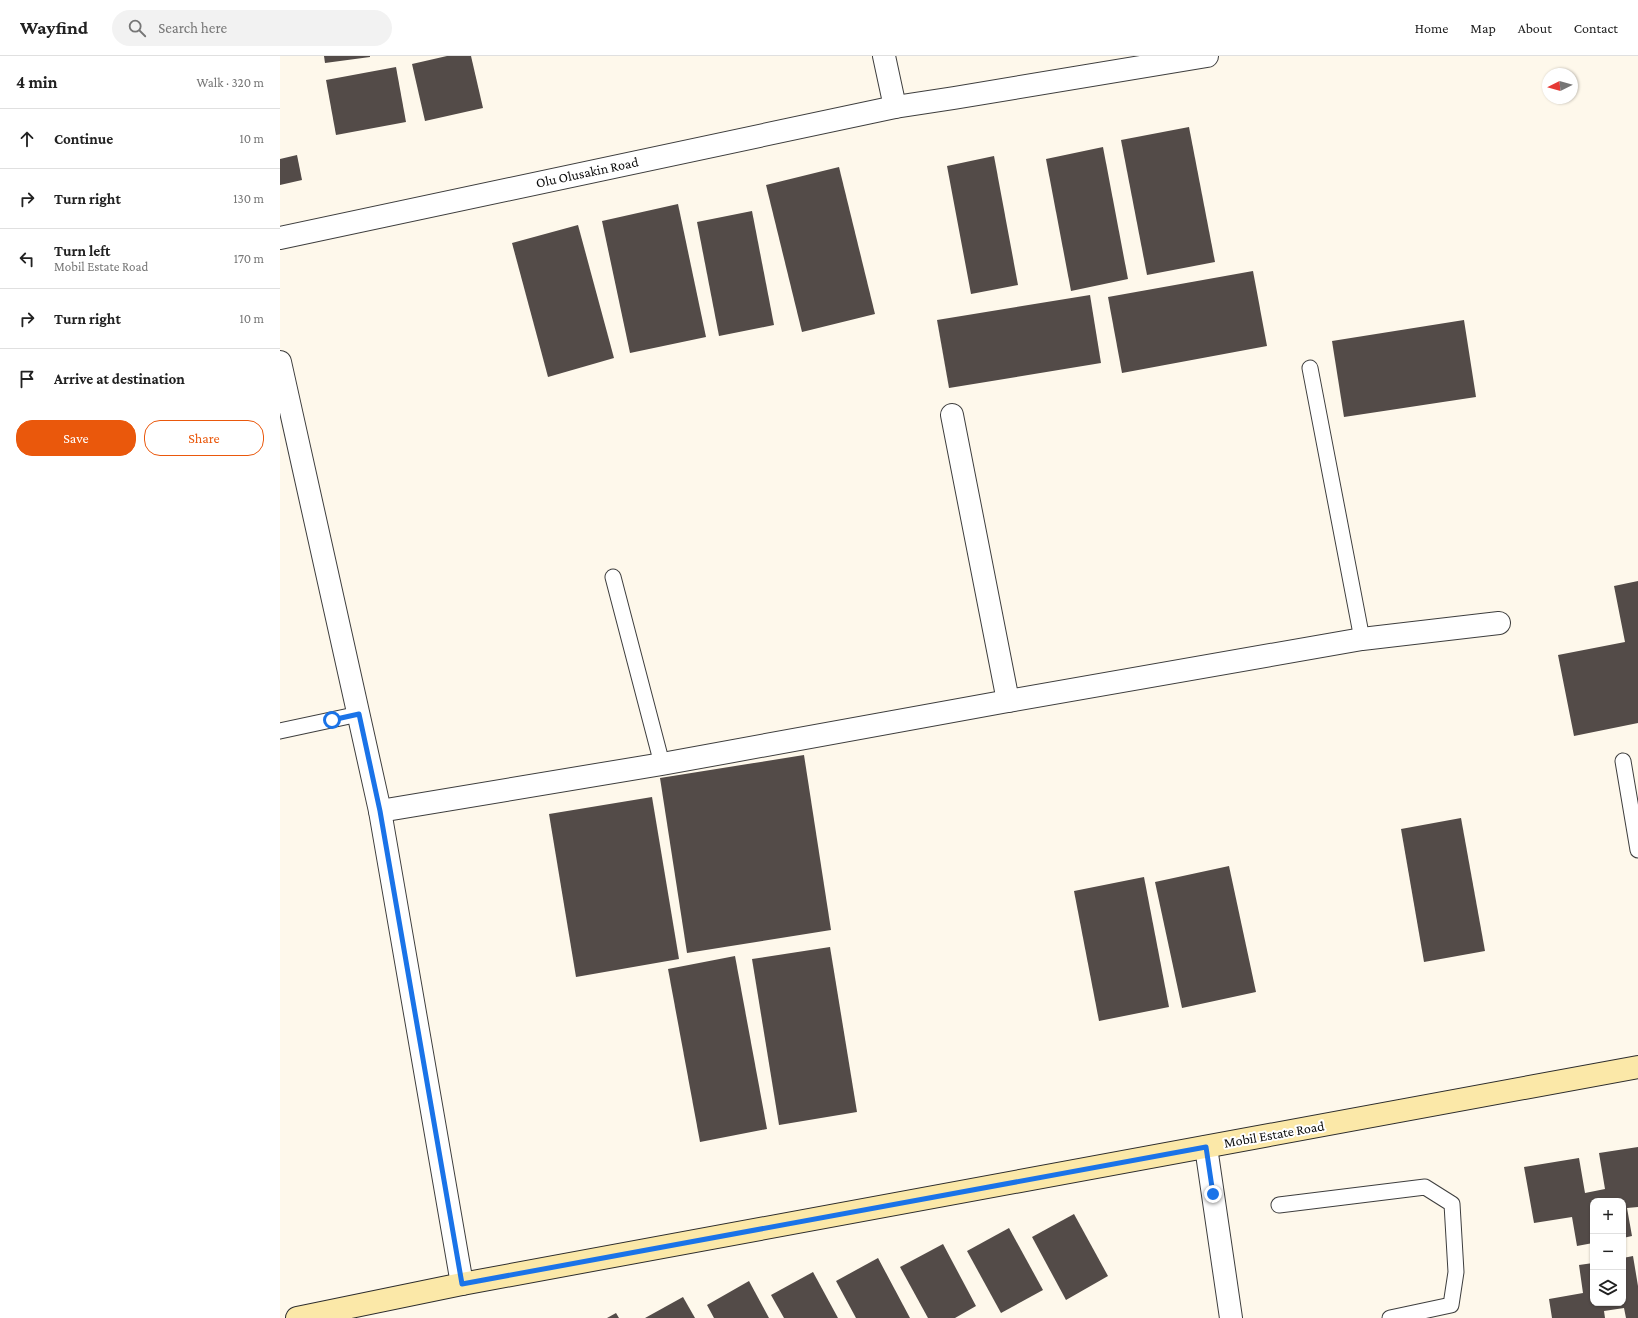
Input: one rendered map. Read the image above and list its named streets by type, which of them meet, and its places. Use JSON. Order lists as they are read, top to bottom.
{
  "streets": {
    "main road": ["Mobil Estate Road"],
    "street": ["Olu Olusakin Road"]
  },
  "north": "left",
  "page": {
    "header": "Wayfind",
    "search": "Search here",
    "nav": [
      "Home",
      "Map",
      "About",
      "Contact"
    ],
    "heading": ["4 min", "Walk · 320 m"],
    "list": [
      ["Continue", "10 m"],
      ["Turn right", "130 m"],
      ["Turn left", "Mobil Estate Road", "170 m"],
      ["Turn right", "10 m"],
      "Arrive at destination"
    ],
    "buttons": ["Save", "Share"],
    "map_buttons": ["+", "−"]
  }
}
